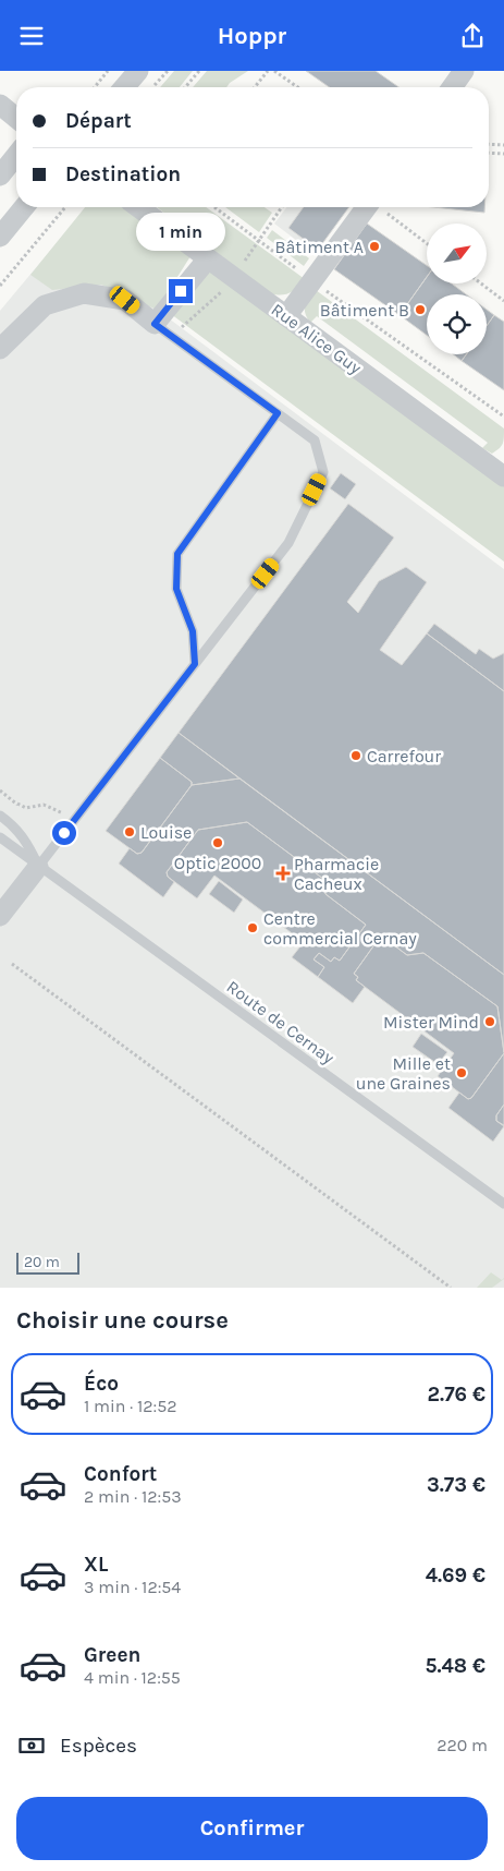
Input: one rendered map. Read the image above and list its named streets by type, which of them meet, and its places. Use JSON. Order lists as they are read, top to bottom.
{
  "streets": {
    "street": ["Rue Alice Guy"],
    "lane": ["Route de Cernay"]
  },
  "places": {
    "other": [
      "Bâtiment A",
      "Bâtiment B",
      "Carrefour",
      "Louise",
      "Optic 2000",
      "Centre commercial Cernay",
      "Mister Mind",
      "Mille et une Graines"
    ],
    "health": ["Pharmacie Cacheux"]
  },
  "scale_bar": "20 m",
  "north": "top right",
  "page": {
    "header": "Hoppr",
    "banner": ["Départ", "Destination"],
    "bubble": "1 min",
    "scale": "20 m",
    "heading": "Choisir une course",
    "list": [
      {
        "name": "Éco",
        "note": "1 min · 12:52",
        "value": "2.76 €"
      },
      {
        "name": "Confort",
        "note": "2 min · 12:53",
        "value": "3.73 €"
      },
      {
        "name": "XL",
        "note": "3 min · 12:54",
        "value": "4.69 €"
      },
      {
        "name": "Green",
        "note": "4 min · 12:55",
        "value": "5.48 €"
      }
    ],
    "pay": ["Espèces", "220 m"],
    "buttons": "Confirmer"
  }
}
